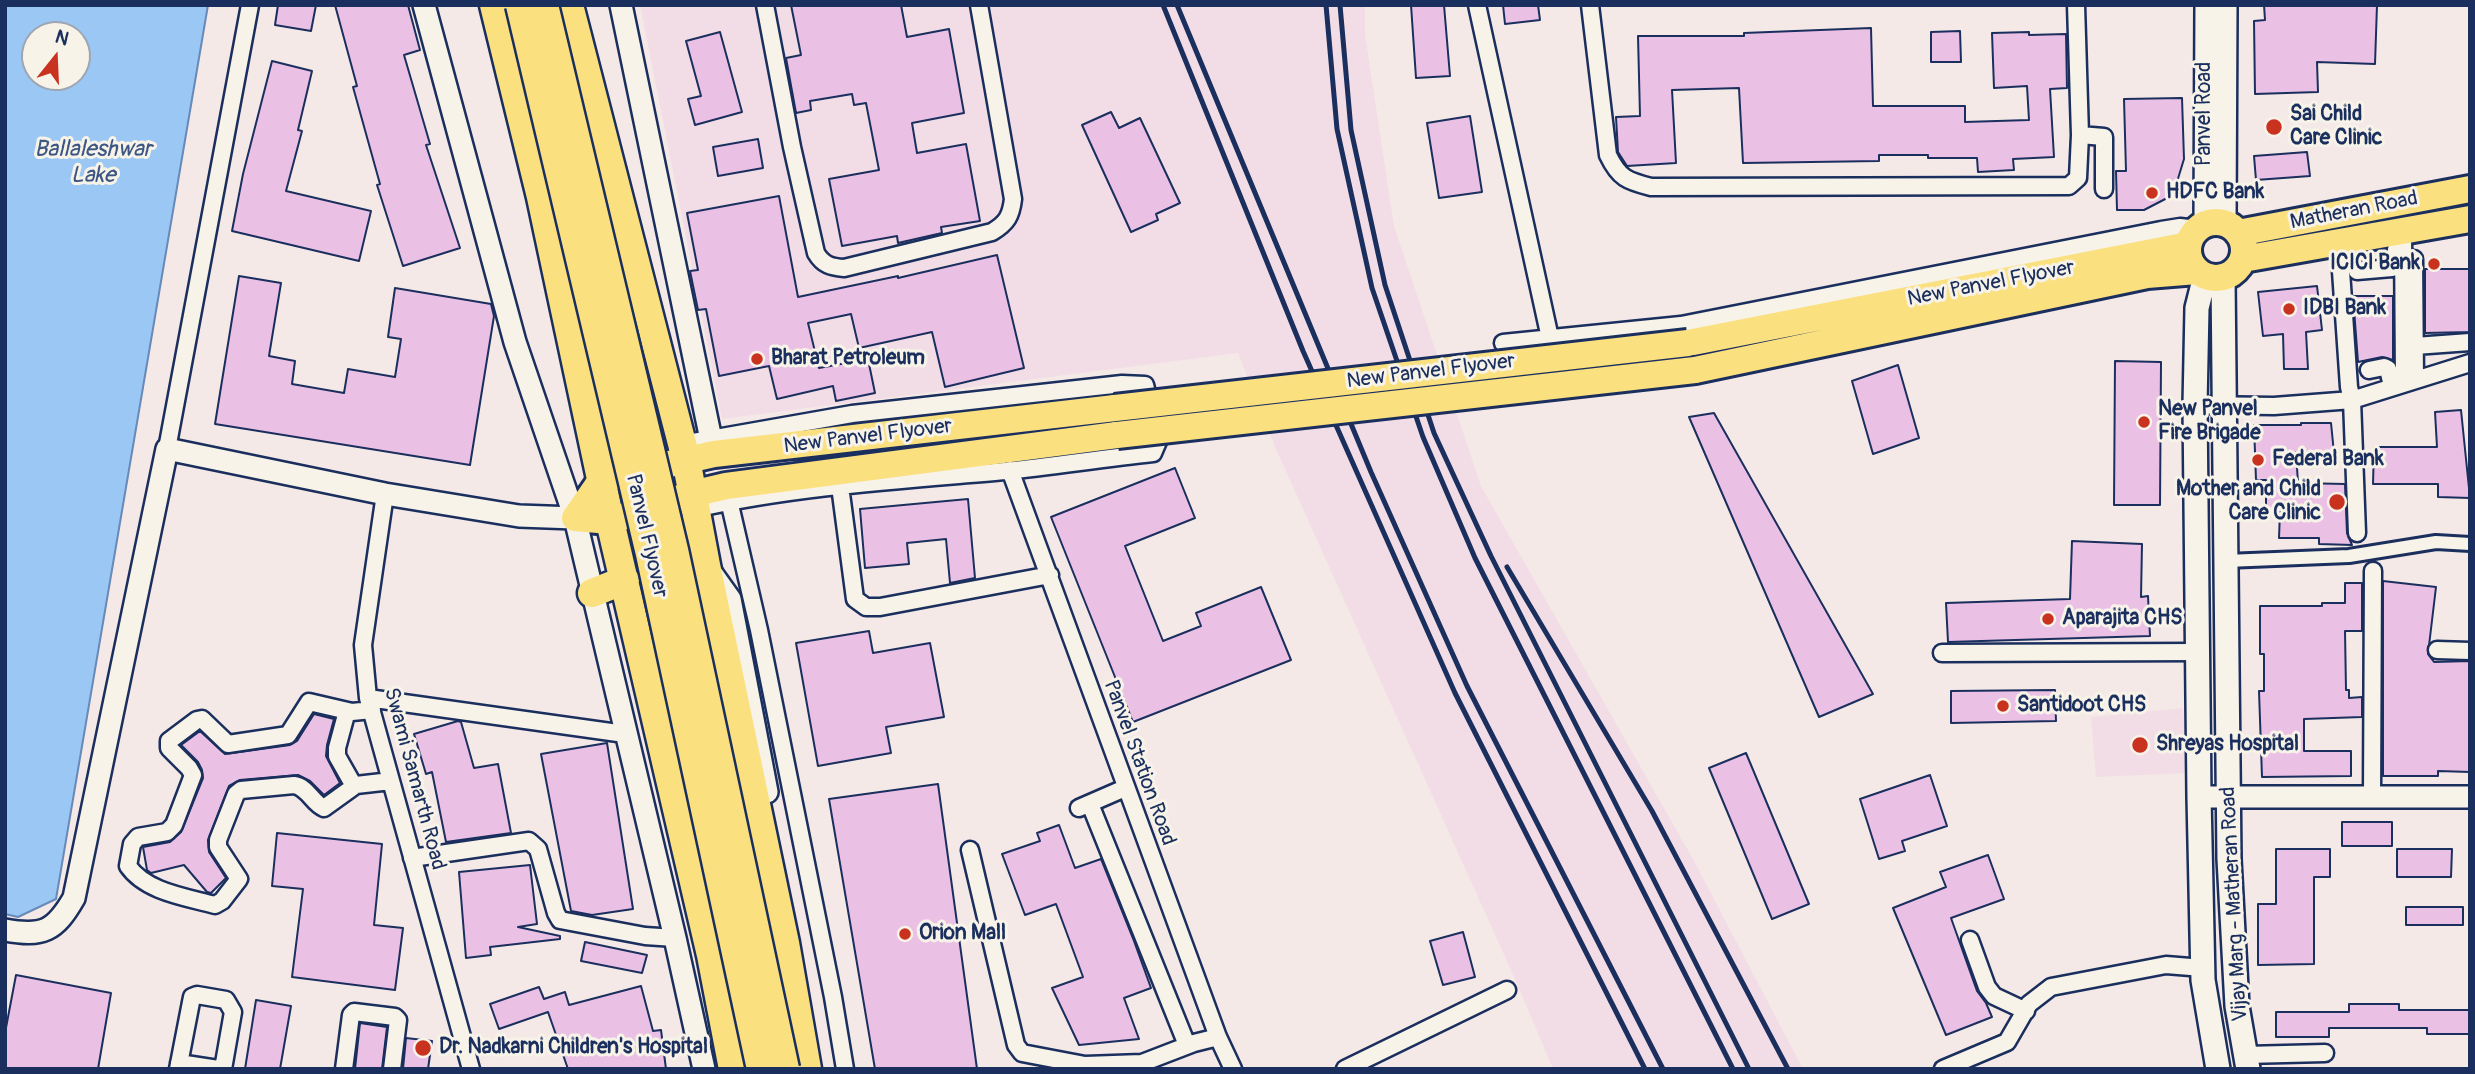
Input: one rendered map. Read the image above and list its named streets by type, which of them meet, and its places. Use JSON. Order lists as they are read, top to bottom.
{
  "streets": {
    "highway": ["Panvel Flyover"],
    "main road": ["Matheran Road", "New Panvel Flyover", "Vijay Marg - Matheran Road"],
    "street": ["Panvel Road", "Panvel Station Road", "Swami Samarth Road"]
  },
  "crossings": [
    ["Panvel Road", "Matheran Road"],
    ["Matheran Road", "New Panvel Flyover"]
  ],
  "water": ["Ballaleshwar Lake"],
  "places": [
    "Sai Child Care Clinic",
    "HDFC Bank",
    "ICICI Bank",
    "IDBI Bank",
    "Bharat Petroleum",
    "New Panvel Fire Brigade",
    "Federal Bank",
    "Mother and Child Care Clinic",
    "Aparajita CHS",
    "Santidoot CHS",
    "Shreyas Hospital",
    "Orion Mall",
    "Dr. Nadkarni Children's Hospital"
  ],
  "north": "top"
}
